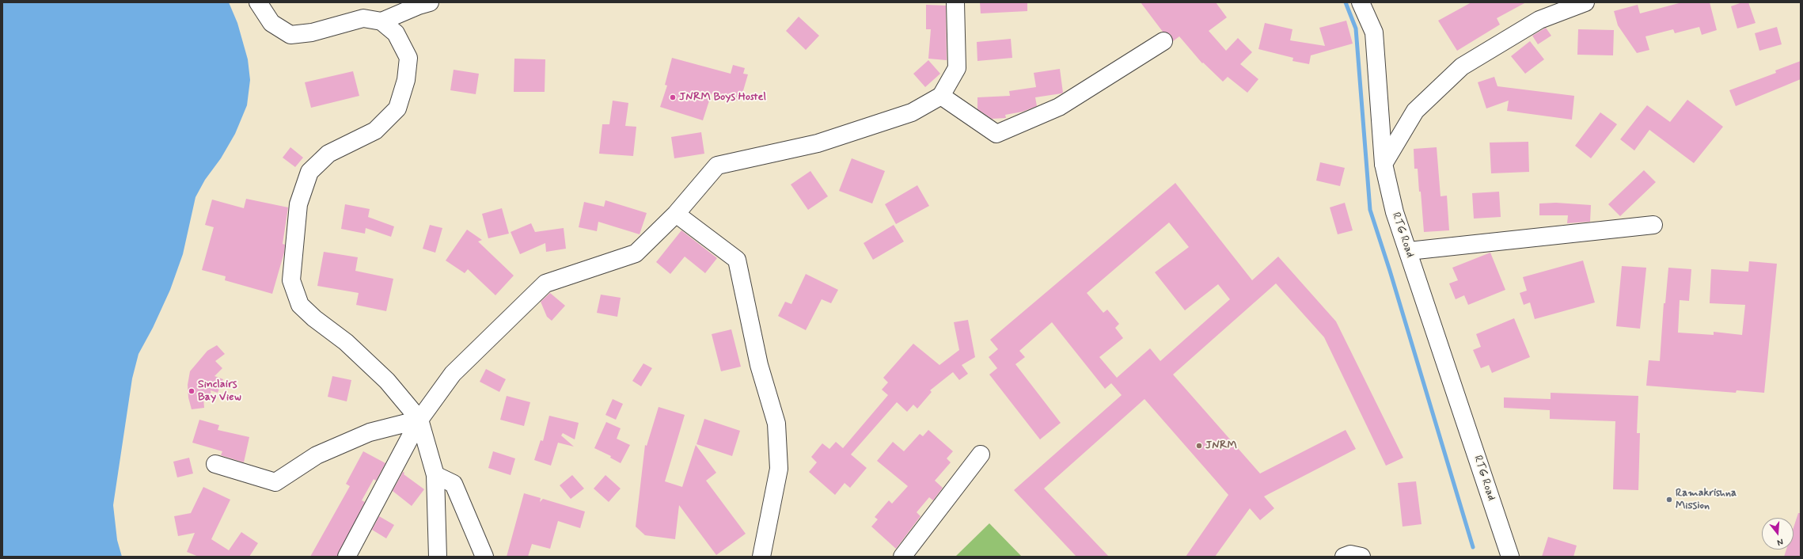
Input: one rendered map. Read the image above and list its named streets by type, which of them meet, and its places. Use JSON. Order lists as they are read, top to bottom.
{
  "streets": {
    "street": ["RTG Road"]
  },
  "places": [
    "JNRM Boys Hostel",
    "Sinclairs Bay View",
    "JNRM",
    "Ramakrishna Mission"
  ],
  "north": "bottom"
}
